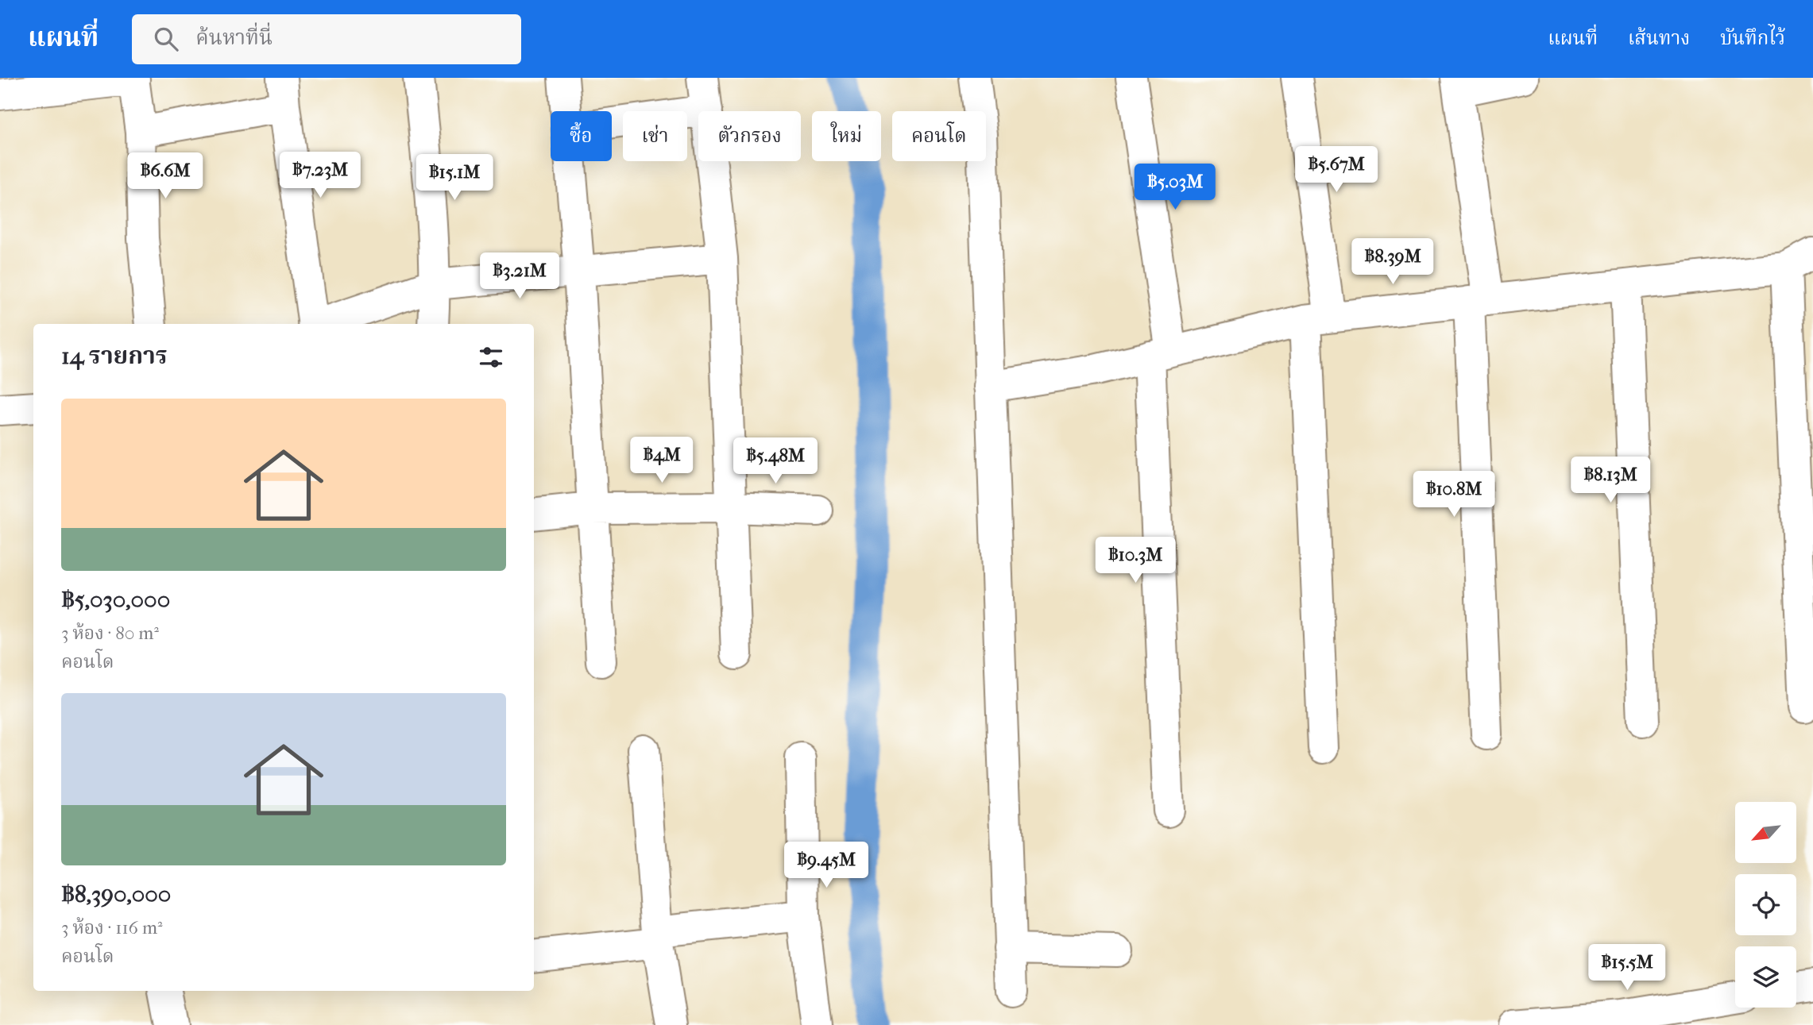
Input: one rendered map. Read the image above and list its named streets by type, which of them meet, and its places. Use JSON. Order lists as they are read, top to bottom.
{
  "north": "bottom left",
  "page": {
    "header": "แผนที่",
    "search": "ค้นหาที่นี่",
    "nav": ["แผนที่", "เส้นทาง", "บันทึกไว้"],
    "chip": [
      "ซื้อ",
      "เช่า",
      "ตัวกรอง",
      "ใหม่",
      "คอนโด"
    ],
    "price": [
      "฿5.67M",
      "฿7.23M",
      "฿6.6M",
      "฿15.1M",
      "฿5.03M",
      "฿8.39M",
      "฿3.21M",
      "฿4M",
      "฿5.48M",
      "฿8.13M",
      "฿10.8M",
      "฿10.3M",
      "฿9.45M",
      "฿15.5M"
    ],
    "heading": "14 รายการ",
    "list": [
      {
        "name": "฿5,030,000",
        "note": "3 ห้อง · 80 m² · คอนโด"
      },
      {
        "name": "฿8,390,000",
        "note": "3 ห้อง · 116 m² · คอนโด"
      }
    ]
  }
}
